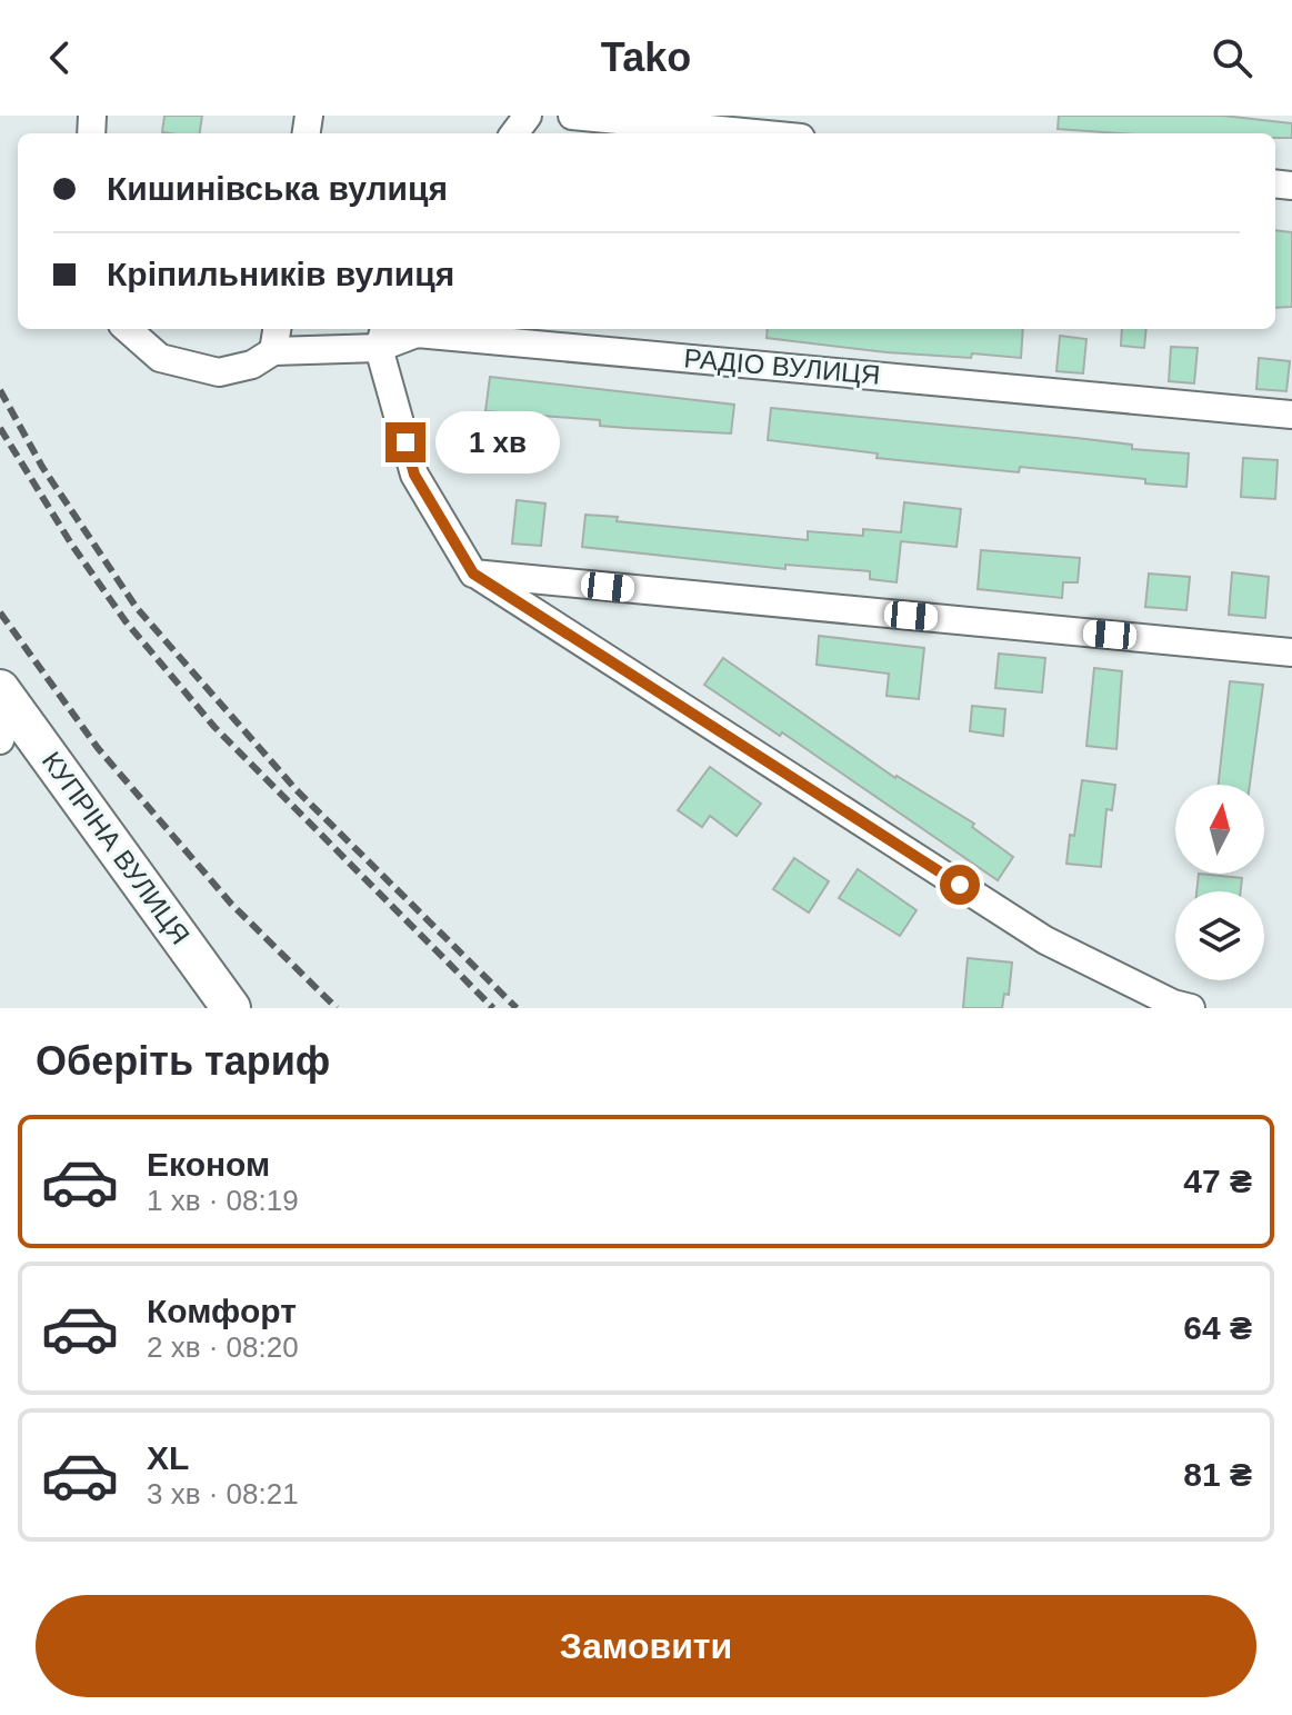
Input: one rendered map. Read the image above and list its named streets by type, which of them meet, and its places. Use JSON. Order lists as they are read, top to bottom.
{
  "streets": {
    "main road": ["КУПРІНА ВУЛИЦЯ"],
    "street": ["РАДІО ВУЛИЦЯ"]
  },
  "north": "top",
  "page": {
    "header": "Tako",
    "banner": ["Кишинівська вулиця", "Кріпильників вулиця"],
    "bubble": "1 хв",
    "heading": "Оберіть тариф",
    "list": [
      {
        "name": "Економ",
        "note": "1 хв · 08:19",
        "value": "47 ₴"
      },
      {
        "name": "Комфорт",
        "note": "2 хв · 08:20",
        "value": "64 ₴"
      },
      {
        "name": "XL",
        "note": "3 хв · 08:21",
        "value": "81 ₴"
      }
    ],
    "buttons": "Замовити"
  }
}
